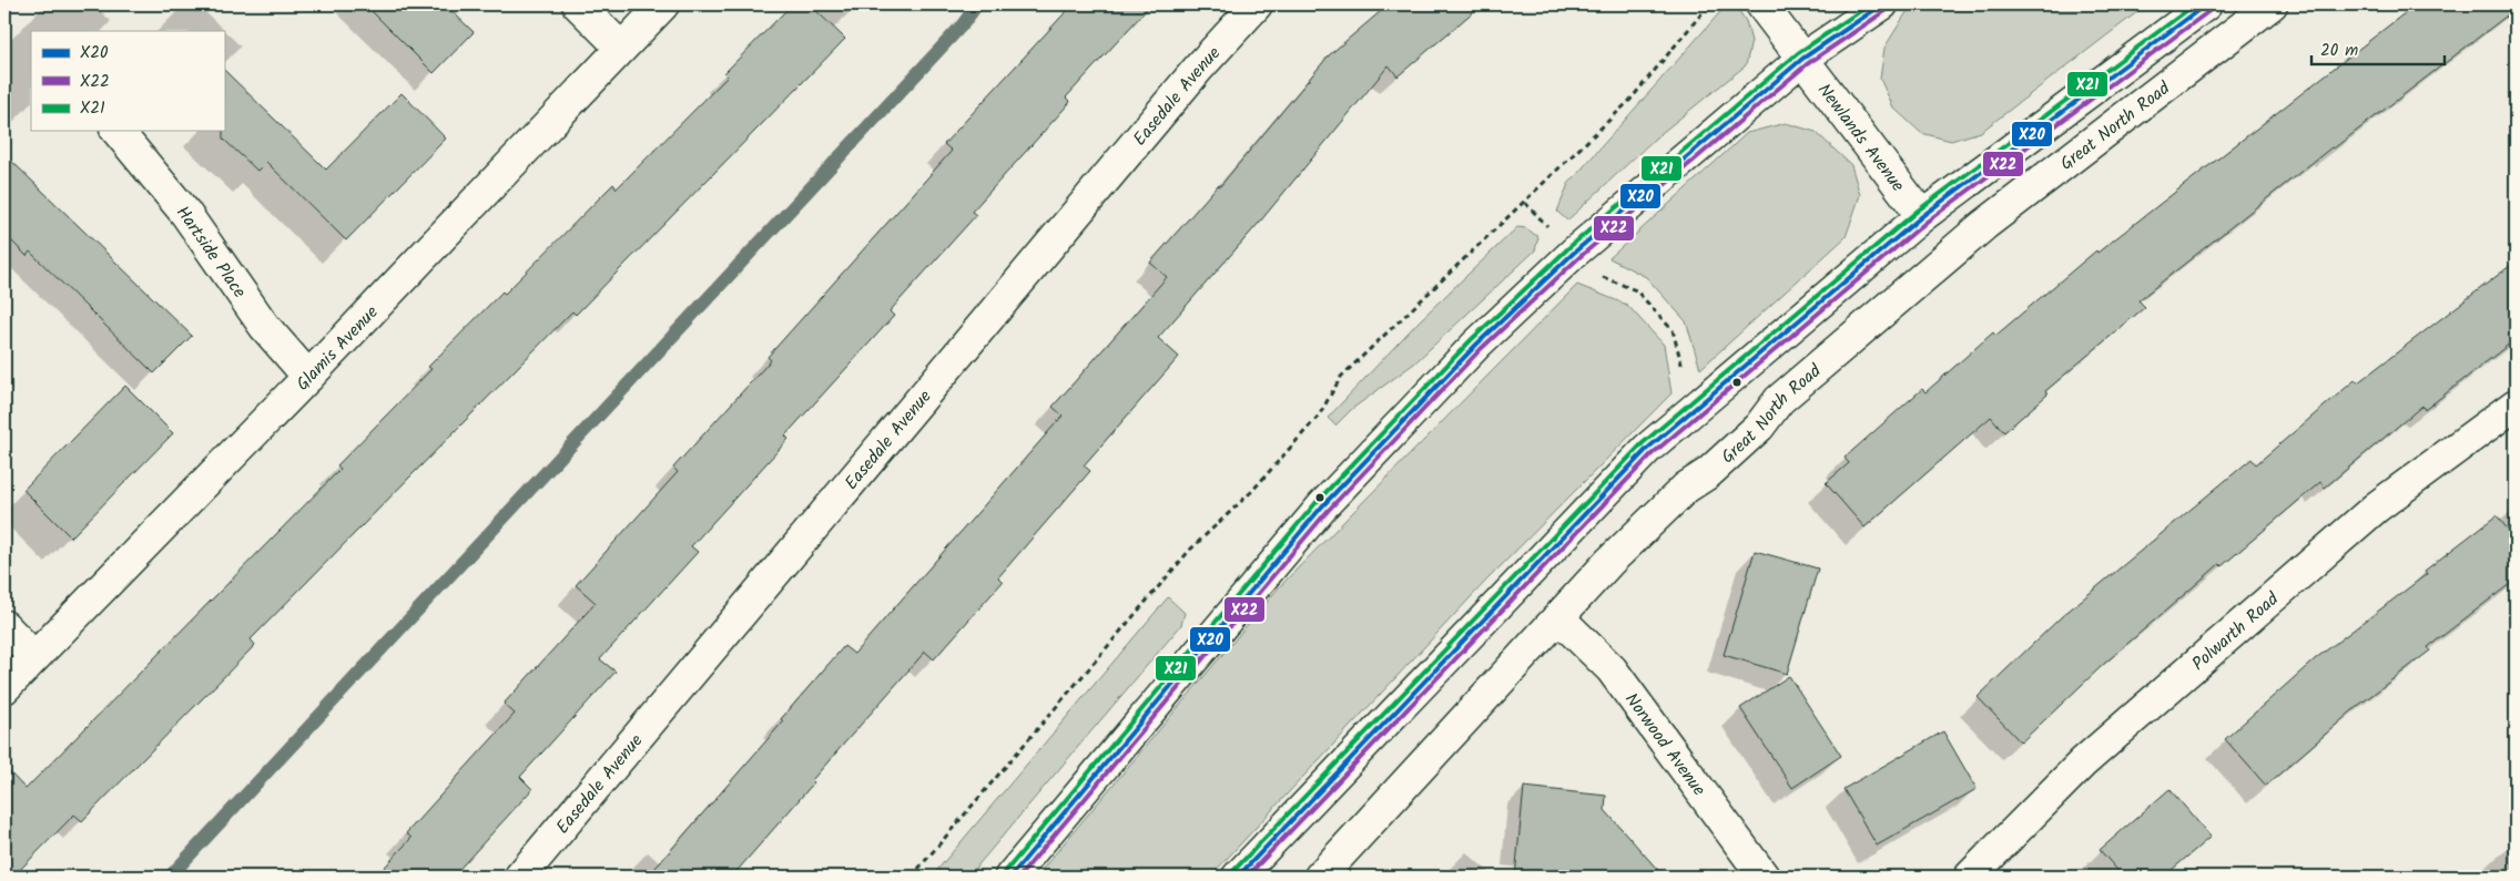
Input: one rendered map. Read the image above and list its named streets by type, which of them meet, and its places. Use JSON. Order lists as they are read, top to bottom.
{
  "streets": {
    "street": [
      "Easedale Avenue",
      "Great North Road",
      "Newlands Avenue",
      "Hartside Place",
      "Glamis Avenue",
      "Polwarth Road",
      "Norwood Avenue"
    ]
  },
  "crossings": [
    ["Great North Road", "Norwood Avenue"],
    ["Hartside Place", "Glamis Avenue"]
  ],
  "lines": ["transit line X20", "transit line X21", "transit line X22"],
  "legend": ["X20", "X22", "X21"],
  "scale_bar": "20 m"
}
